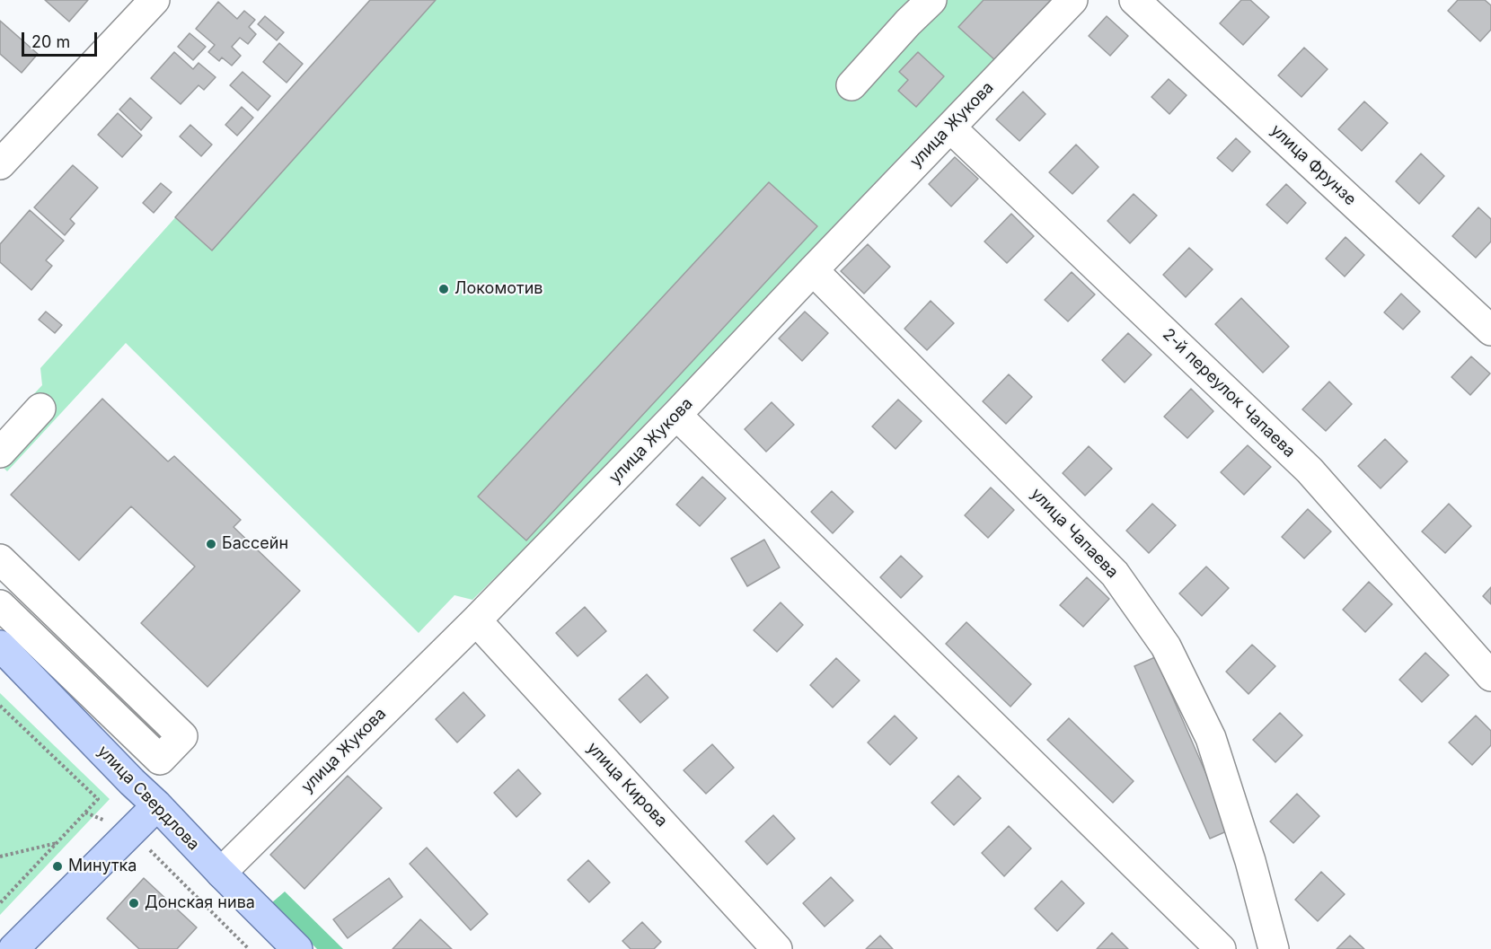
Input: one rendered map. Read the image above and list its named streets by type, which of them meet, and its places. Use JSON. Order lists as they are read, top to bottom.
{
  "streets": {
    "main road": ["улица Свердлова"],
    "street": [
      "улица Жукова",
      "улица Фрунзе",
      "2-й переулок Чапаева",
      "улица Чапаева",
      "улица Кирова"
    ]
  },
  "crossings": [
    ["улица Жукова", "2-й переулок Чапаева"],
    ["улица Жукова", "улица Чапаева"],
    ["улица Жукова", "улица Кирова"],
    ["улица Жукова", "улица Свердлова"]
  ],
  "places": [
    "Локомотив",
    "Бассейн",
    "Минутка",
    "Донская нива"
  ],
  "scale_bar": "20 m"
}
